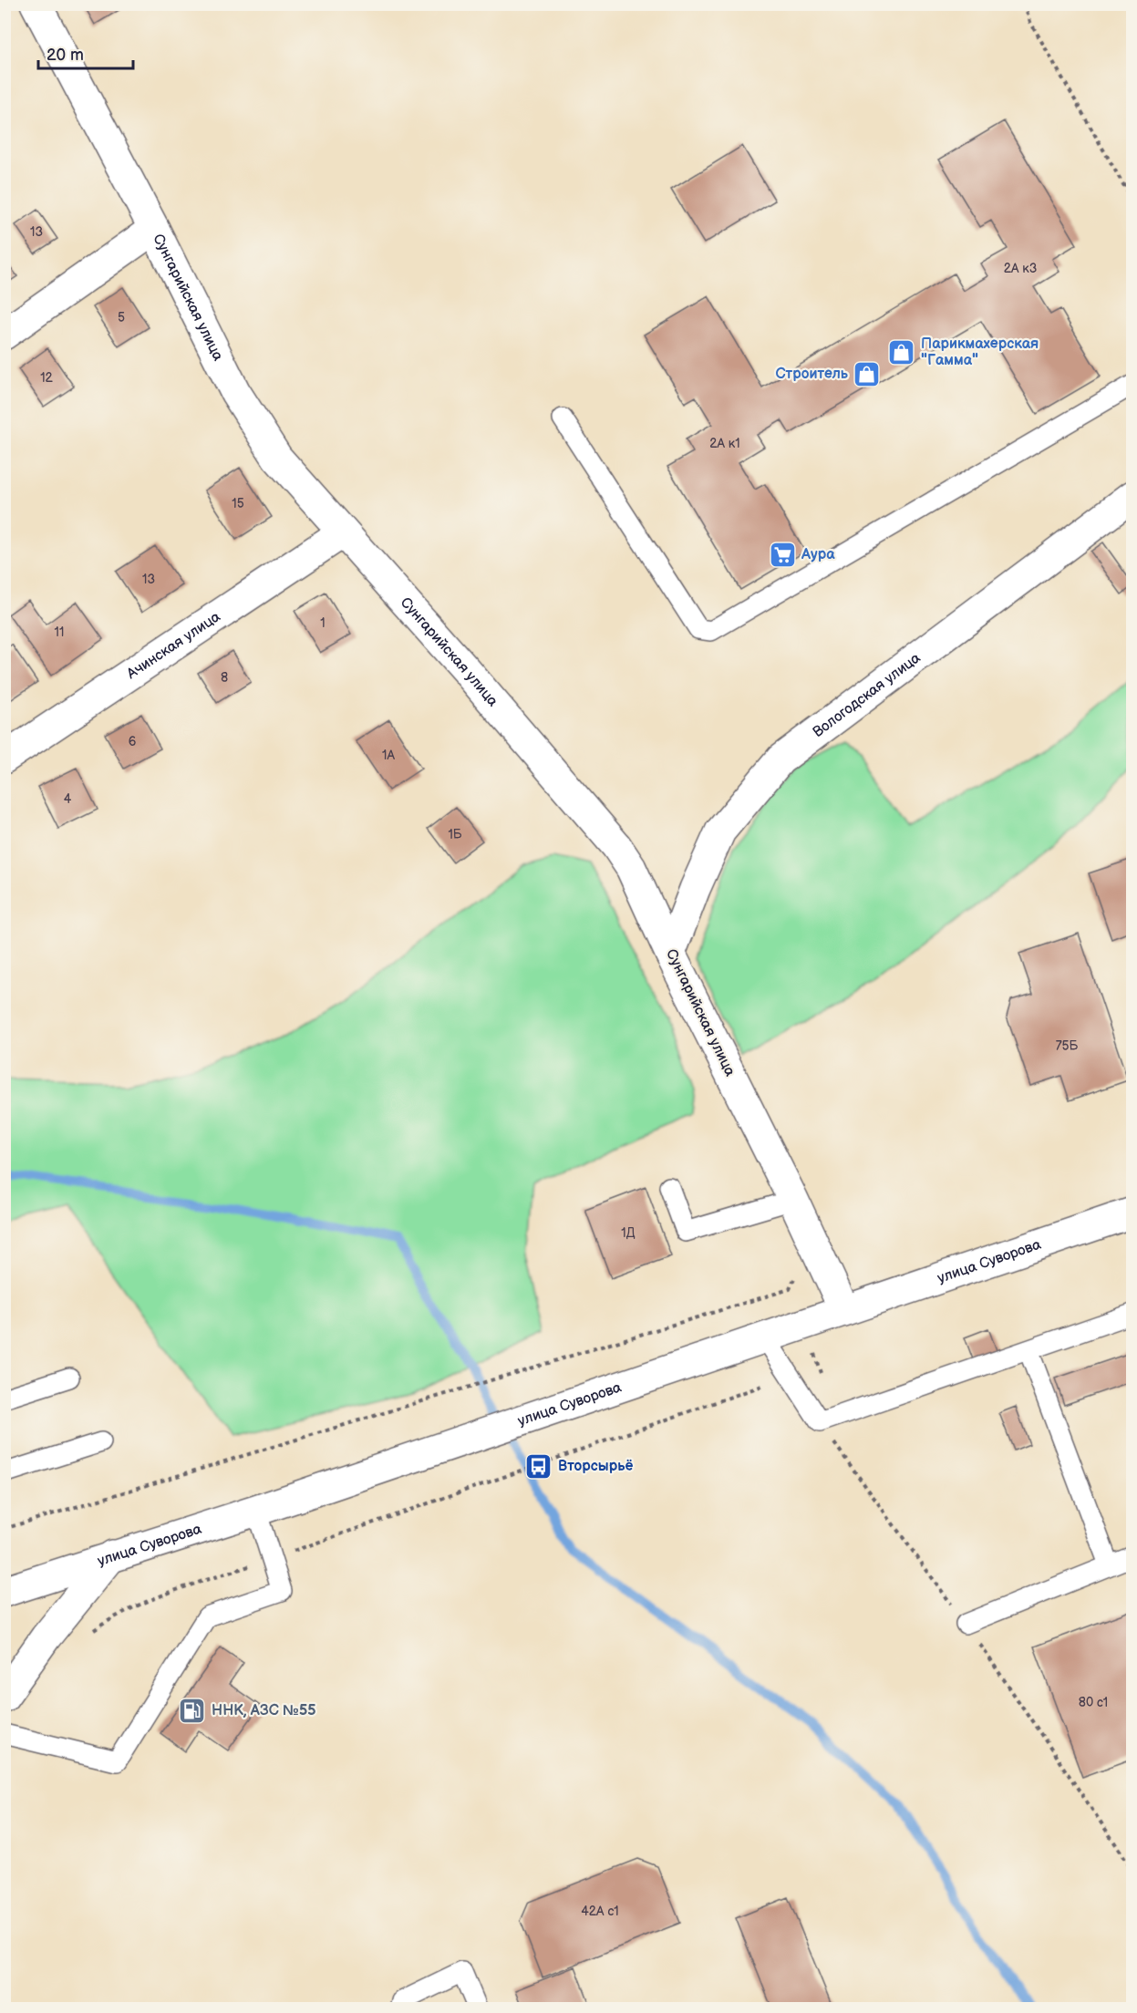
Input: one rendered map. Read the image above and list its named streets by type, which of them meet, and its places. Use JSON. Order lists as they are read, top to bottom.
{
  "streets": {
    "street": [
      "Сунгарийская улица",
      "Ачинская улица",
      "Вологодская улица",
      "улица Суворова"
    ]
  },
  "crossings": [
    ["Сунгарийская улица", "Ачинская улица"],
    ["Сунгарийская улица", "Вологодская улица"],
    ["Сунгарийская улица", "улица Суворова"]
  ],
  "places": {
    "shop": ["Парикмахерская \"Гамма\"", "Строитель"],
    "supermarket": ["Аура"],
    "bus stop": ["Вторсырьё"],
    "fuel station": ["ННК, АЗС №55"]
  },
  "house_numbers": [
    "13",
    "2А к3",
    "5",
    "12",
    "2А к1",
    "15",
    "13",
    "1",
    "11",
    "8",
    "6",
    "1А",
    "4",
    "1Б",
    "75Б",
    "1Д",
    "80 с1",
    "42А с1"
  ],
  "scale_bar": "20 m"
}
